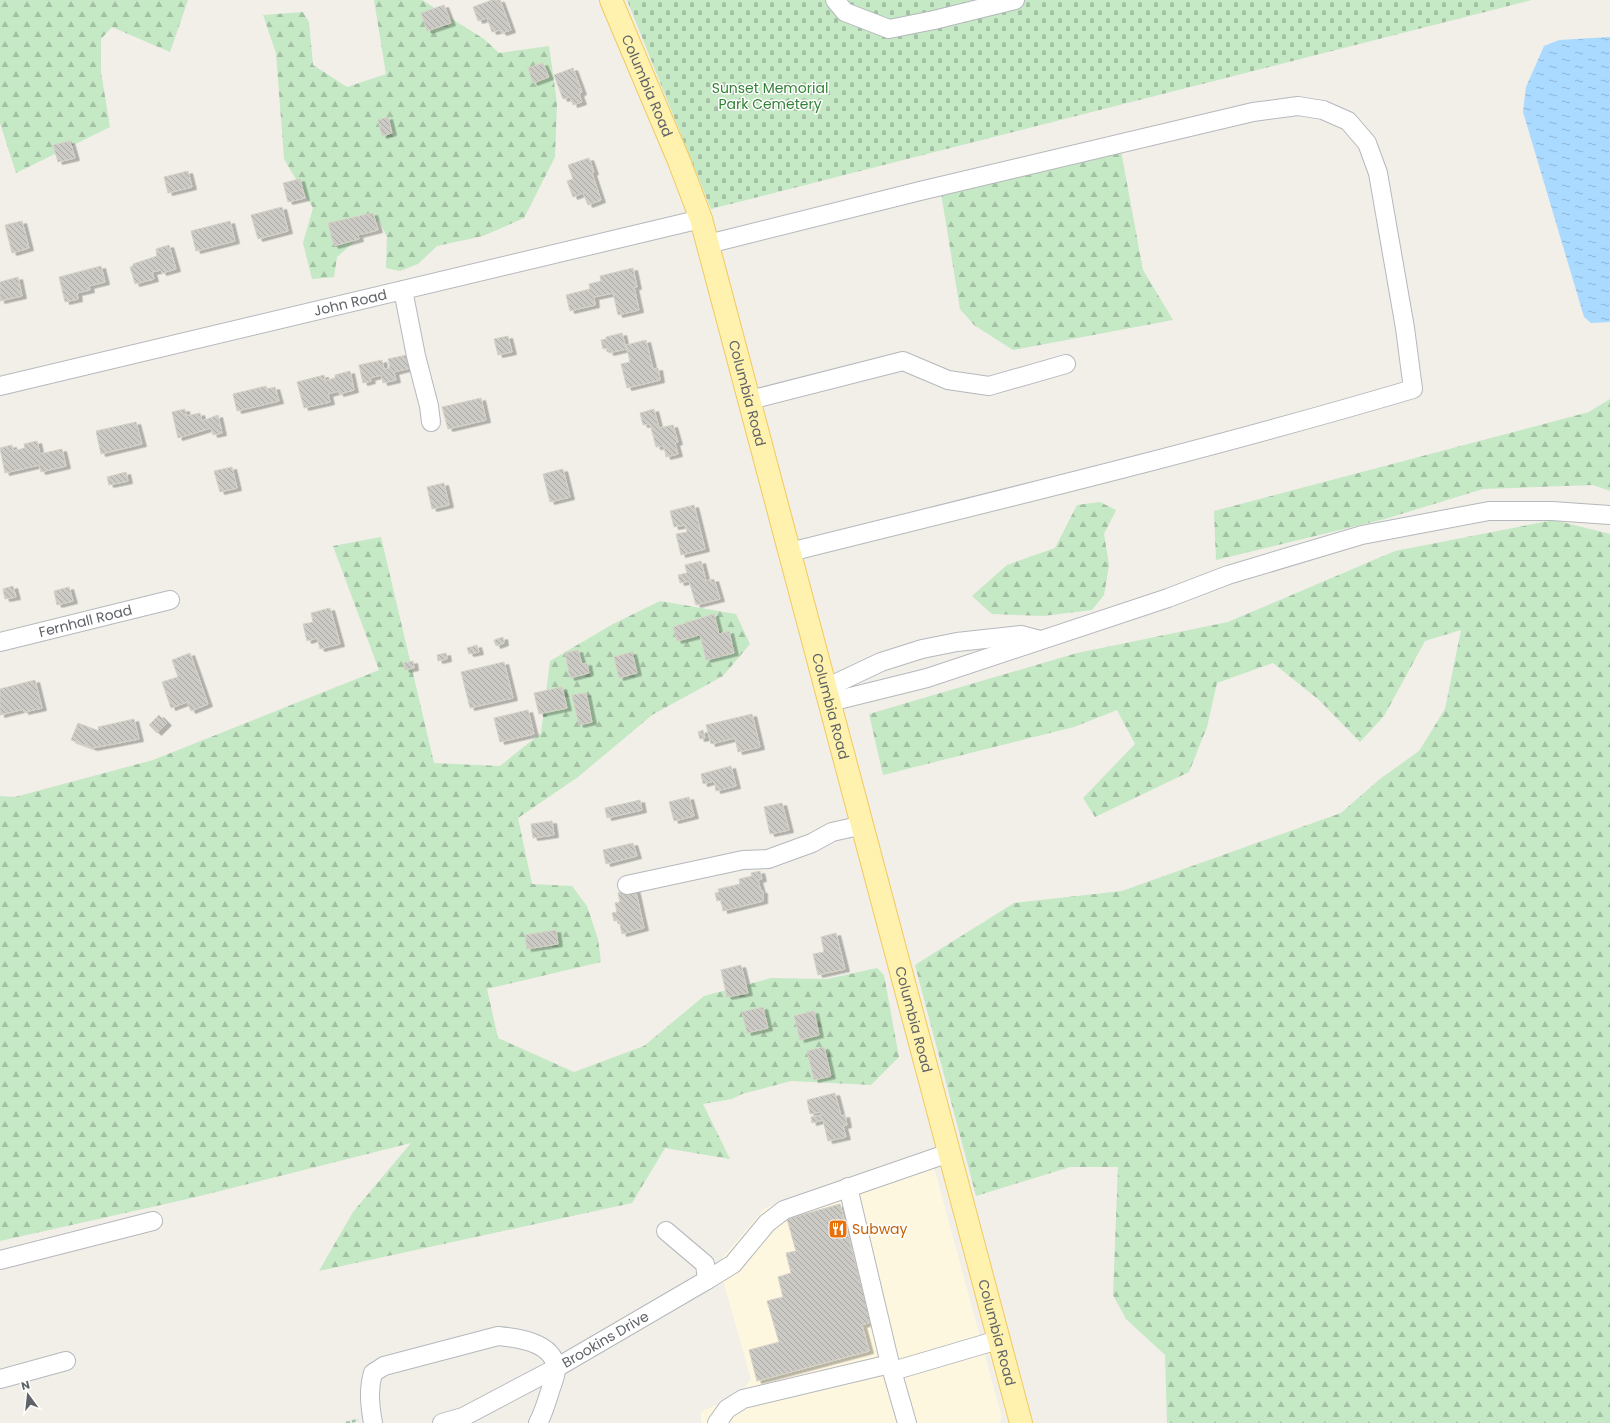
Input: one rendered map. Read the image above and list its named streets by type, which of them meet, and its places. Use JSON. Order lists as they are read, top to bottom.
{
  "streets": {
    "main road": ["Columbia Road"],
    "street": ["John Road", "Fernhall Road", "Brookins Drive"]
  },
  "crossings": [
    ["Columbia Road", "John Road"],
    ["Columbia Road", "Brookins Drive"]
  ],
  "parks": ["Sunset Memorial Park Cemetery"],
  "places": {
    "restaurant": ["Subway"]
  },
  "north": "top"
}
